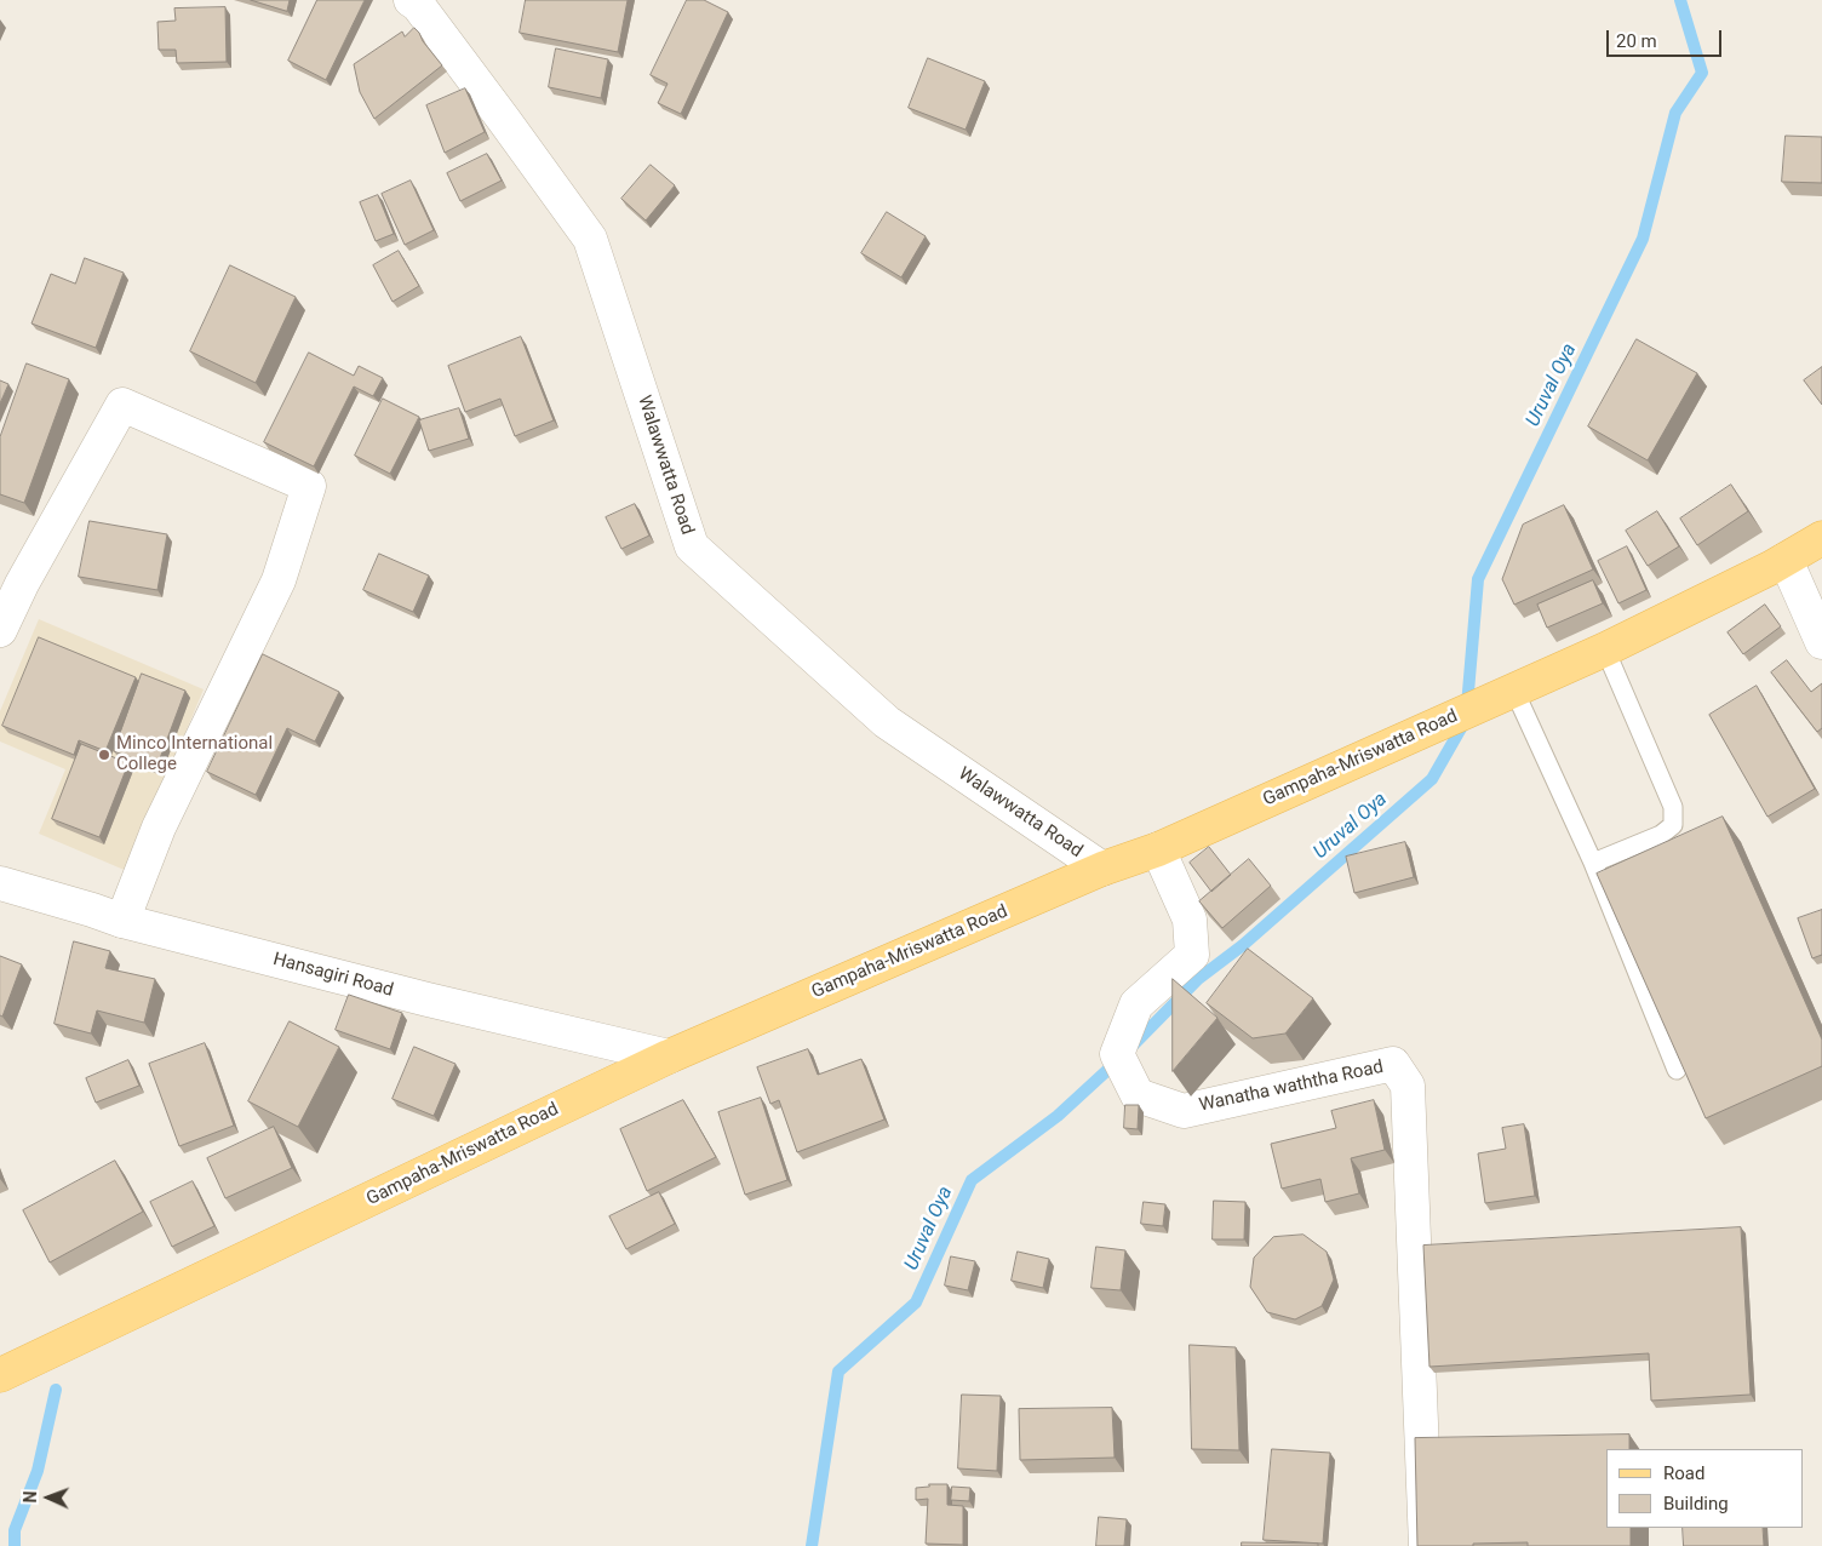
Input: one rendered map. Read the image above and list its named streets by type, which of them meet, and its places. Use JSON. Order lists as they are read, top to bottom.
{
  "streets": {
    "main road": ["Gampaha-Mriswatta Road"],
    "street": ["Walawwatta Road", "Hansagiri Road", "Wanatha waththa Road"]
  },
  "crossings": [
    ["Walawwatta Road", "Gampaha-Mriswatta Road"],
    ["Gampaha-Mriswatta Road", "Hansagiri Road"],
    ["Gampaha-Mriswatta Road", "Wanatha waththa Road"]
  ],
  "water": ["Uruval Oya"],
  "places": ["Minco International College"],
  "legend": ["Road", "Building"],
  "scale_bar": "20 m",
  "north": "left"
}
